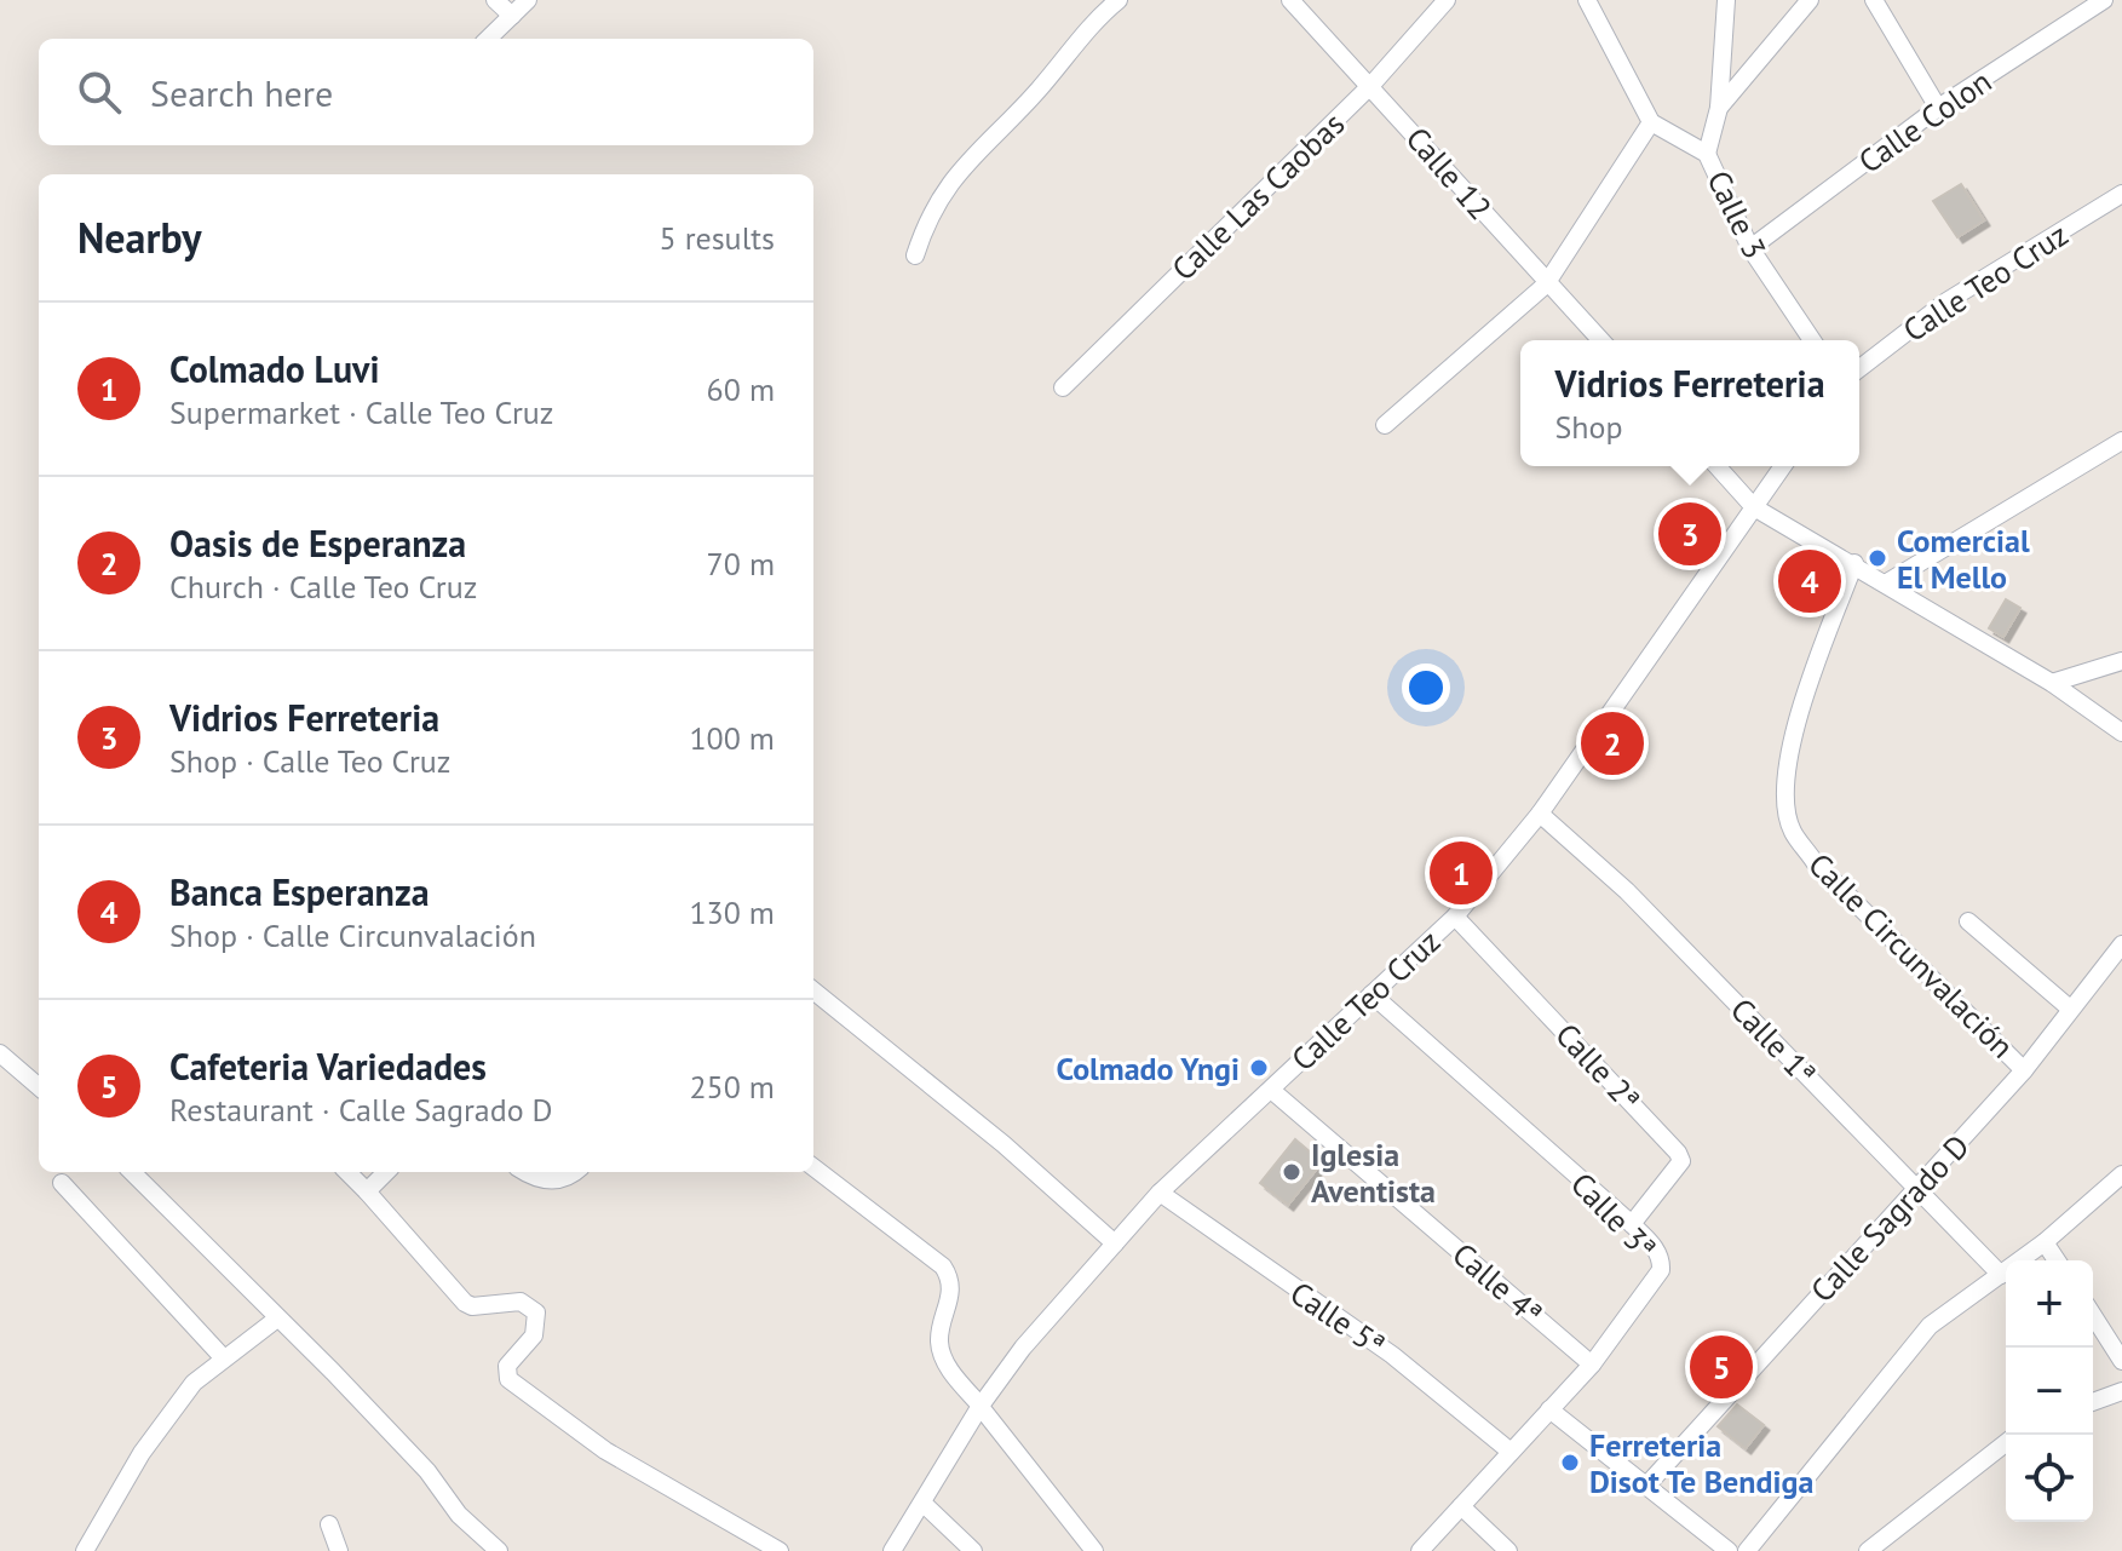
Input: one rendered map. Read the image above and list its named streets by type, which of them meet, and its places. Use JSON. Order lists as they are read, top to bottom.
{
  "streets": {
    "street": [
      "Calle Colon",
      "Calle 12",
      "Calle Las Caobas",
      "Calle 3",
      "Calle Teo Cruz",
      "Calle Circunvalación",
      "Calle 1ª",
      "Calle 2ª",
      "Calle 3ª",
      "Calle Sagrado D",
      "Calle 4ª",
      "Calle 5ª"
    ]
  },
  "crossings": [
    ["Calle Colon", "Calle 3"],
    ["Calle 12", "Calle Las Caobas"],
    ["Calle Teo Cruz", "Calle 1ª"],
    ["Calle Teo Cruz", "Calle 2ª"],
    ["Calle Teo Cruz", "Calle 3ª"],
    ["Calle Teo Cruz", "Calle 4ª"],
    ["Calle Teo Cruz", "Calle 5ª"],
    ["Calle Circunvalación", "Calle Sagrado D"],
    ["Calle 1ª", "Calle Sagrado D"],
    ["Calle 2ª", "Calle 3ª"],
    ["Calle 3ª", "Calle 4ª"],
    ["Calle 3ª", "Calle 5ª"]
  ],
  "places": [
    "Comercial El Mello",
    "Colmado Yngi",
    "Iglesia Aventista",
    "Ferreteria Disot Te Bendiga"
  ],
  "page": {
    "search": "Search here",
    "heading": ["Nearby", "5 results"],
    "list": [
      {
        "mark": "1",
        "name": "Colmado Luvi",
        "note": "Supermarket · Calle Teo Cruz",
        "value": "60 m"
      },
      {
        "mark": "2",
        "name": "Oasis de Esperanza",
        "note": "Church · Calle Teo Cruz",
        "value": "70 m"
      },
      {
        "mark": "3",
        "name": "Vidrios Ferreteria",
        "note": "Shop · Calle Teo Cruz",
        "value": "100 m"
      },
      {
        "mark": "4",
        "name": "Banca Esperanza",
        "note": "Shop · Calle Circunvalación",
        "value": "130 m"
      },
      {
        "mark": "5",
        "name": "Cafeteria Variedades",
        "note": "Restaurant · Calle Sagrado D",
        "value": "250 m"
      }
    ],
    "popup": ["Vidrios Ferreteria", "Shop"],
    "pins": [
      "3",
      "4",
      "2",
      "1",
      "5"
    ],
    "map_buttons": ["+", "−"]
  }
}
